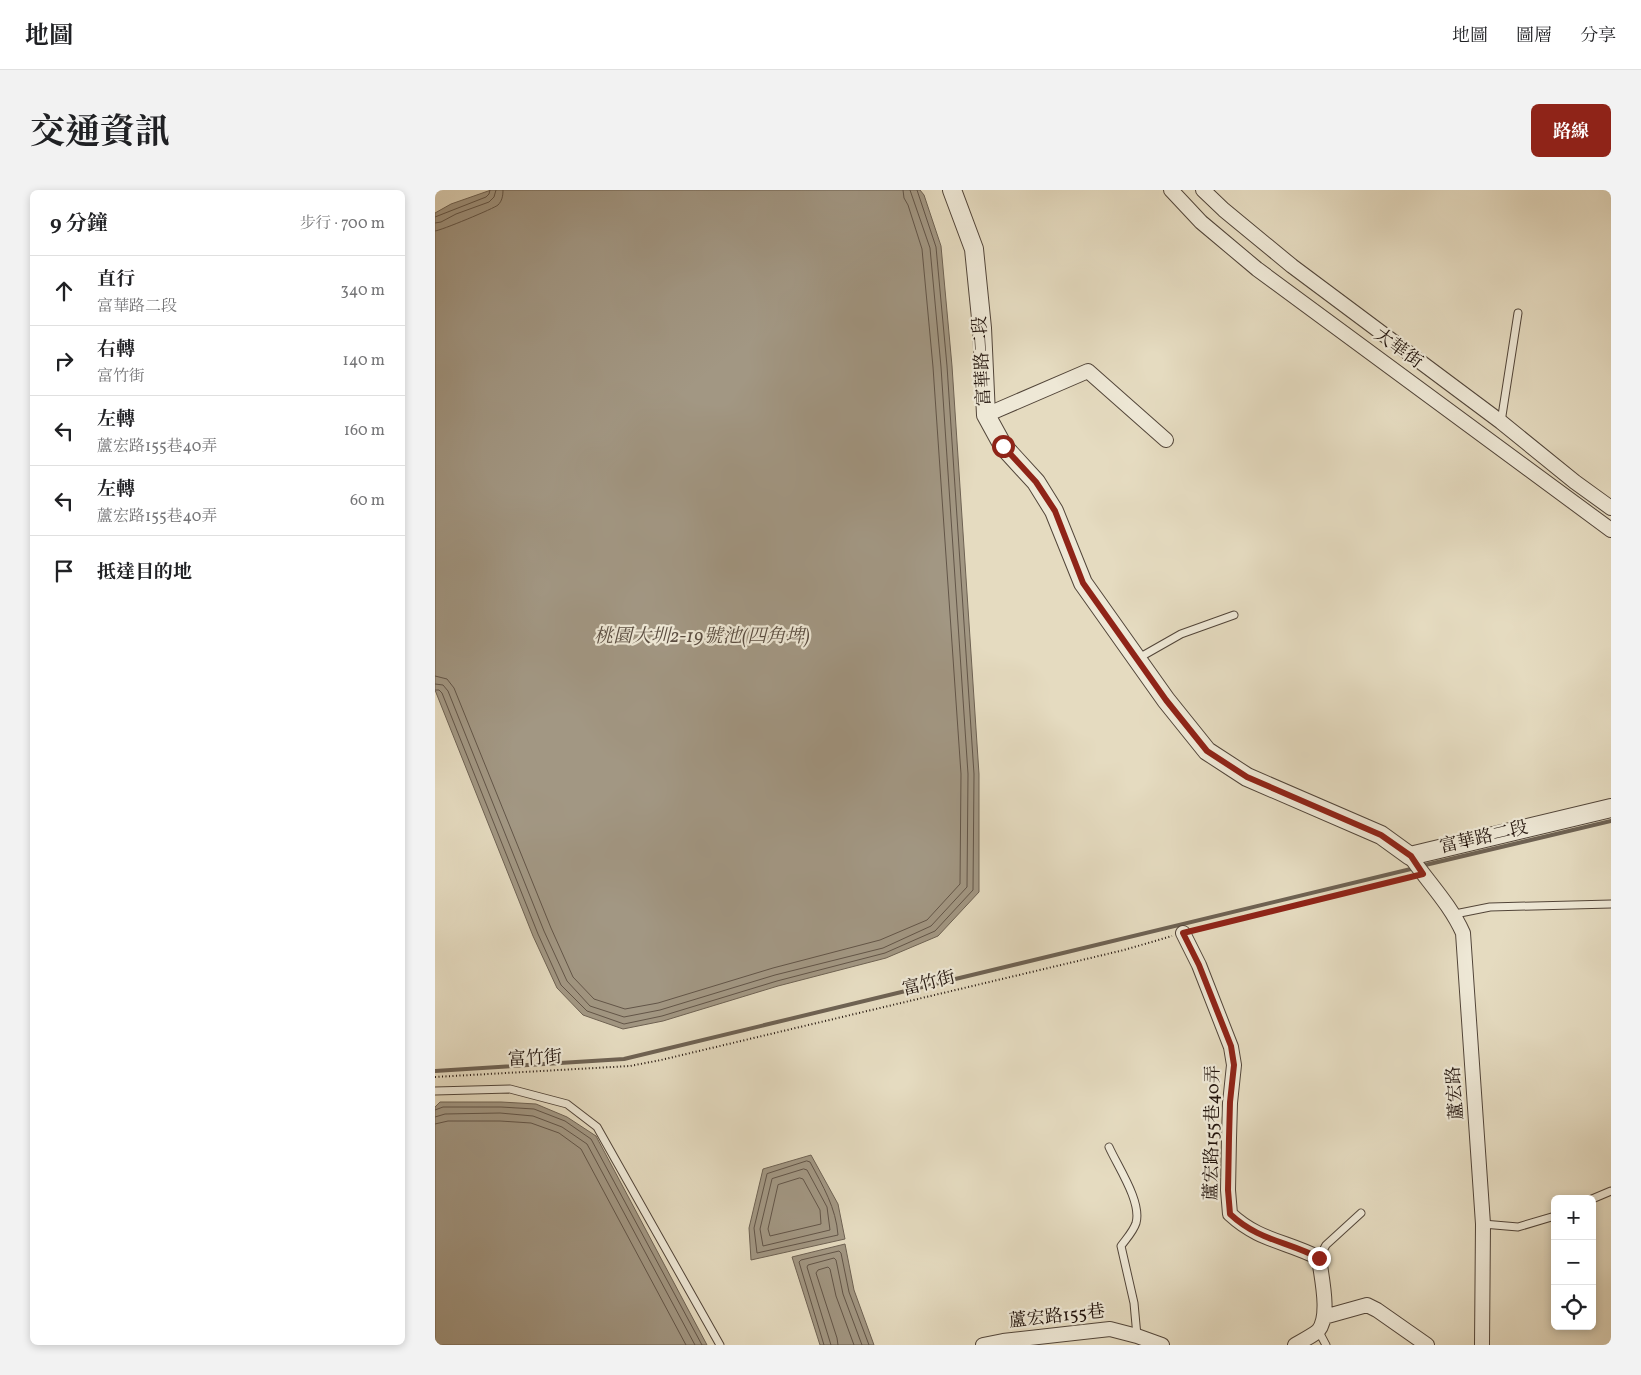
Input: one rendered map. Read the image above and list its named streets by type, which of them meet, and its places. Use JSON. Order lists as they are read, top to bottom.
{
  "streets": {
    "street": [
      "大華街",
      "富華路二段",
      "蘆宏路",
      "蘆宏路155巷40弄",
      "蘆宏路155巷"
    ],
    "path": ["富竹街"]
  },
  "crossings": [
    ["富華路二段", "富竹街"],
    ["富華路二段", "蘆宏路"],
    ["富竹街", "蘆宏路"],
    ["富竹街", "蘆宏路155巷40弄"]
  ],
  "water": ["桃園大圳2-19號池(四角埤)"],
  "page": {
    "header": "地圖",
    "nav": ["地圖", "圖層", "分享"],
    "title": "交通資訊",
    "buttons": "路線",
    "heading": ["9 分鐘", "步行 · 700 m"],
    "list": [
      ["直行", "富華路二段", "340 m"],
      ["右轉", "富竹街", "140 m"],
      ["左轉", "蘆宏路155巷40弄", "160 m"],
      ["左轉", "蘆宏路155巷40弄", "60 m"],
      "抵達目的地"
    ],
    "map_buttons": ["+", "−"]
  }
}
